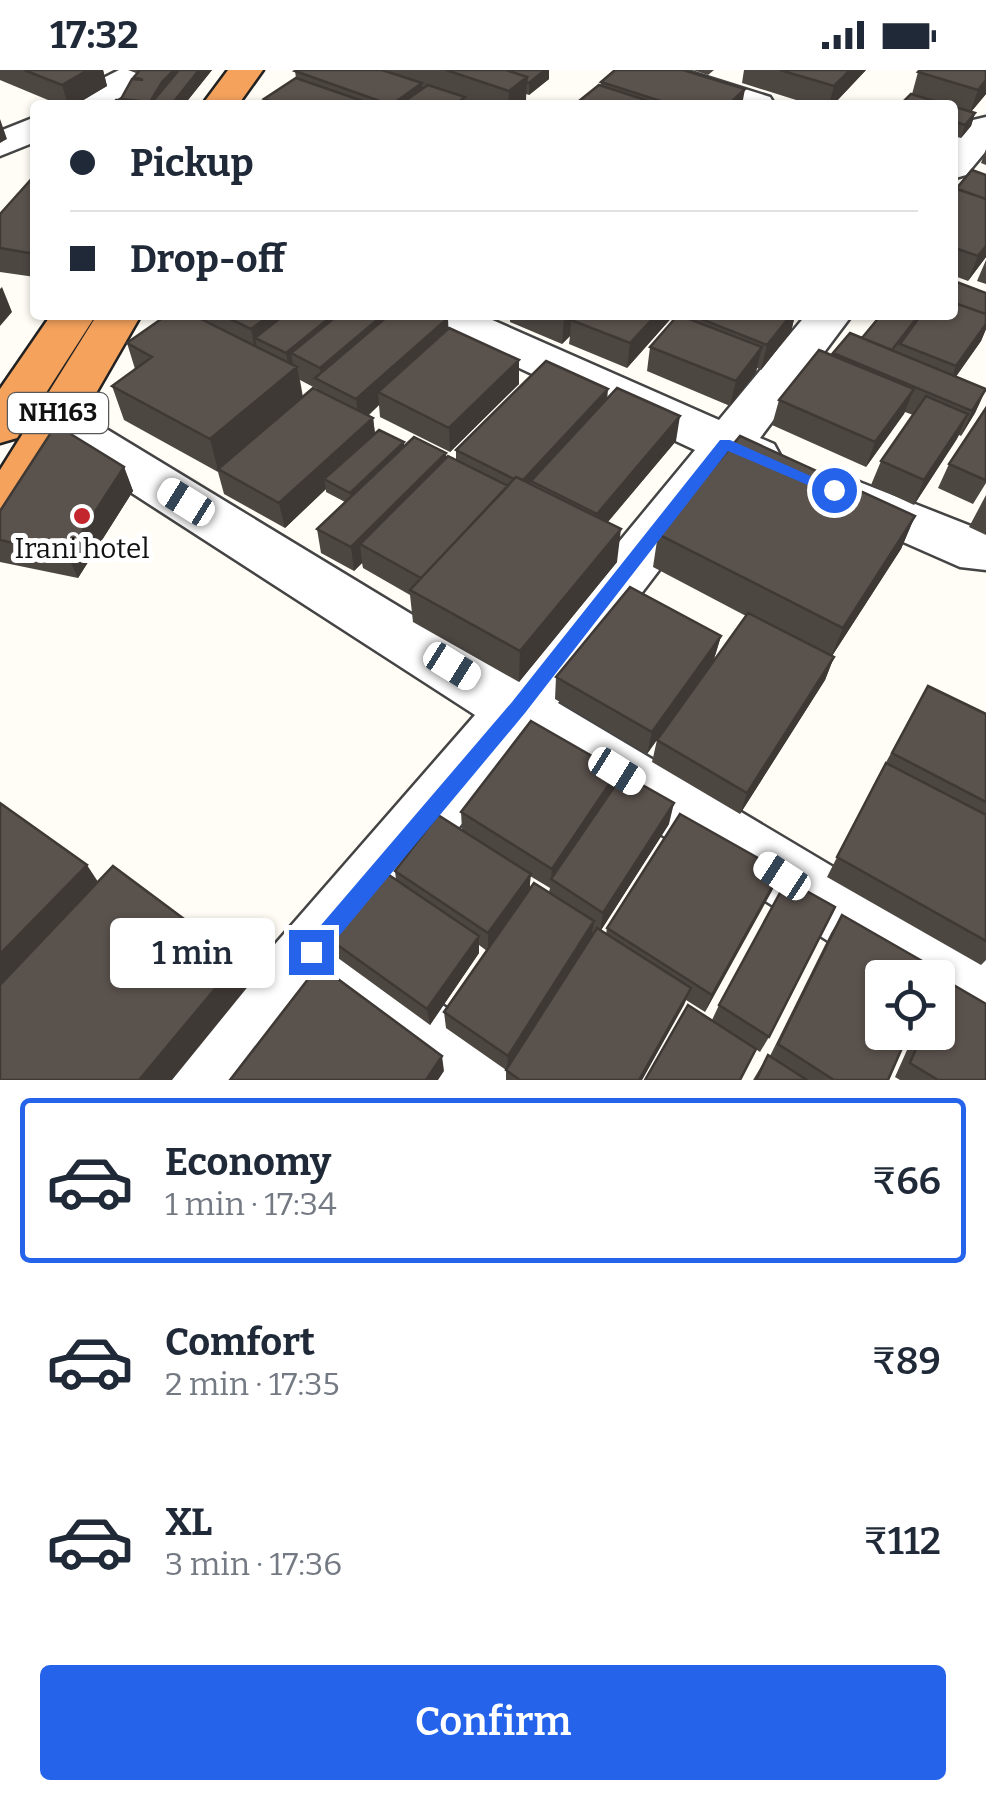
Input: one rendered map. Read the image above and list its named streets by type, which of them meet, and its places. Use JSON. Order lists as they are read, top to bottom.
{
  "streets": {
    "highway": ["NH163"]
  },
  "places": ["Irani hotel"],
  "page": {
    "status": "17:32",
    "banner": ["Pickup", "Drop-off"],
    "bubble": "1 min",
    "list": [
      {
        "name": "Economy",
        "note": "1 min · 17:34",
        "value": "₹66"
      },
      {
        "name": "Comfort",
        "note": "2 min · 17:35",
        "value": "₹89"
      },
      {
        "name": "XL",
        "note": "3 min · 17:36",
        "value": "₹112"
      }
    ],
    "buttons": "Confirm"
  }
}
